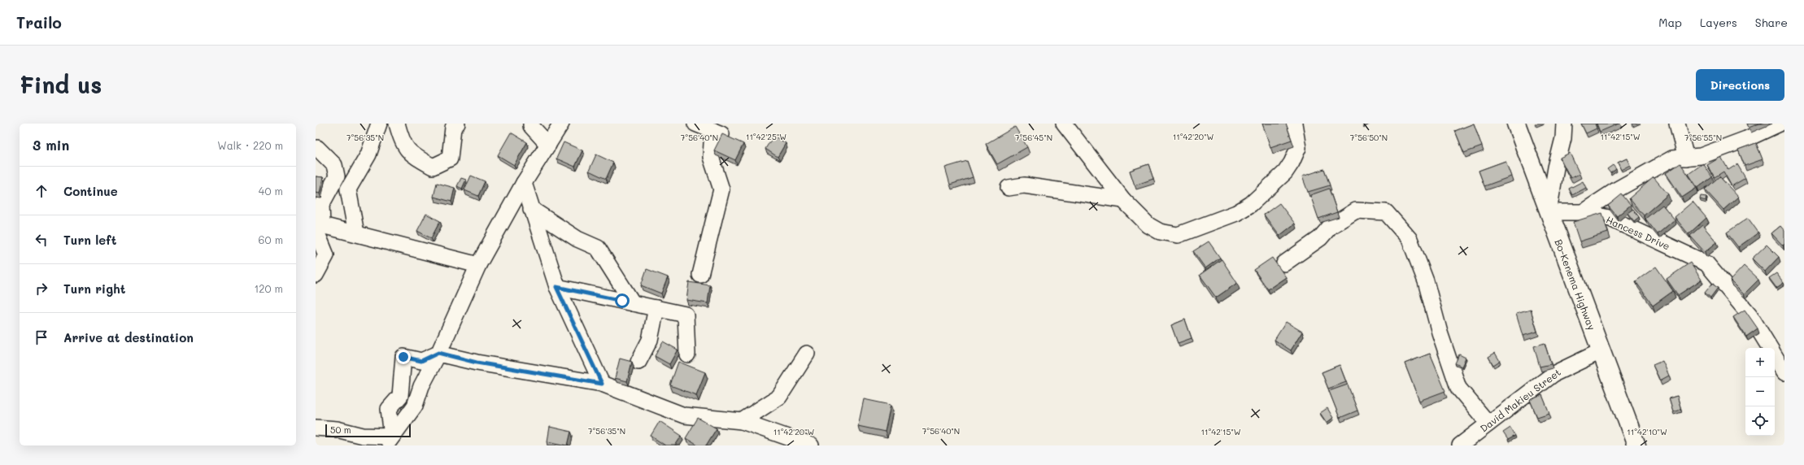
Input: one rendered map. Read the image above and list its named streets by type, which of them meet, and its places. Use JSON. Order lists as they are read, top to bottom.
{
  "streets": {
    "highway": ["Bo-Kenema Highway"],
    "street": ["Hancess Drive", "David Makieu Street"]
  },
  "crossings": [
    ["Hancess Drive", "Bo-Kenema Highway"],
    ["Bo-Kenema Highway", "David Makieu Street"]
  ],
  "scale_bar": "50 m",
  "page": {
    "header": "Trailo",
    "nav": ["Map", "Layers", "Share"],
    "buttons": "Directions",
    "title": "Find us",
    "heading": ["3 min", "Walk · 220 m"],
    "list": [
      ["Continue", "40 m"],
      ["Turn left", "60 m"],
      ["Turn right", "120 m"],
      "Arrive at destination"
    ],
    "map_buttons": ["+", "−"],
    "scale": "50 m"
  },
  "coordinates": [
    "11°42'25\"W",
    "11°42'20\"W",
    "11°42'15\"W",
    "7°56'35\"N",
    "7°56'40\"N",
    "7°56'45\"N",
    "7°56'50\"N",
    "7°56'55\"N",
    "11°42'10\"W"
  ]
}
